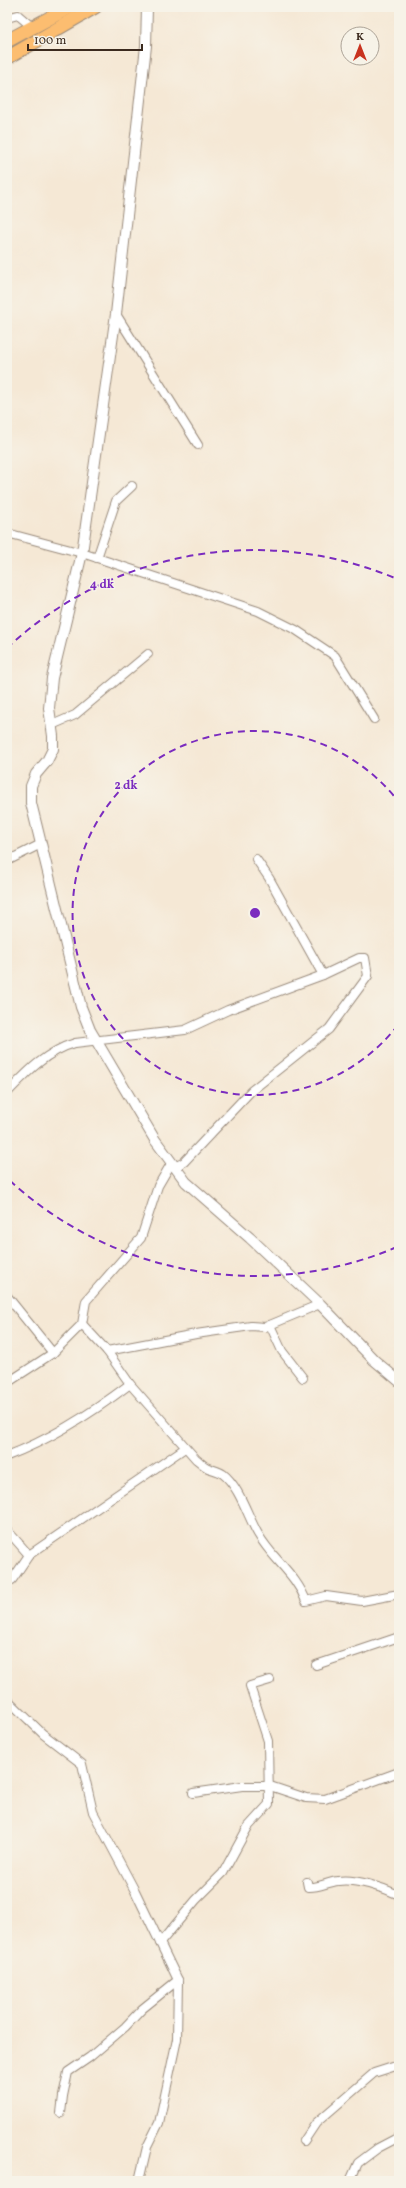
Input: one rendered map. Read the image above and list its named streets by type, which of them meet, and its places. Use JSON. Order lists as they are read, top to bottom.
{
  "scale_bar": "100 m",
  "north": "top",
  "rings": ["4 dk", "2 dk"]
}
